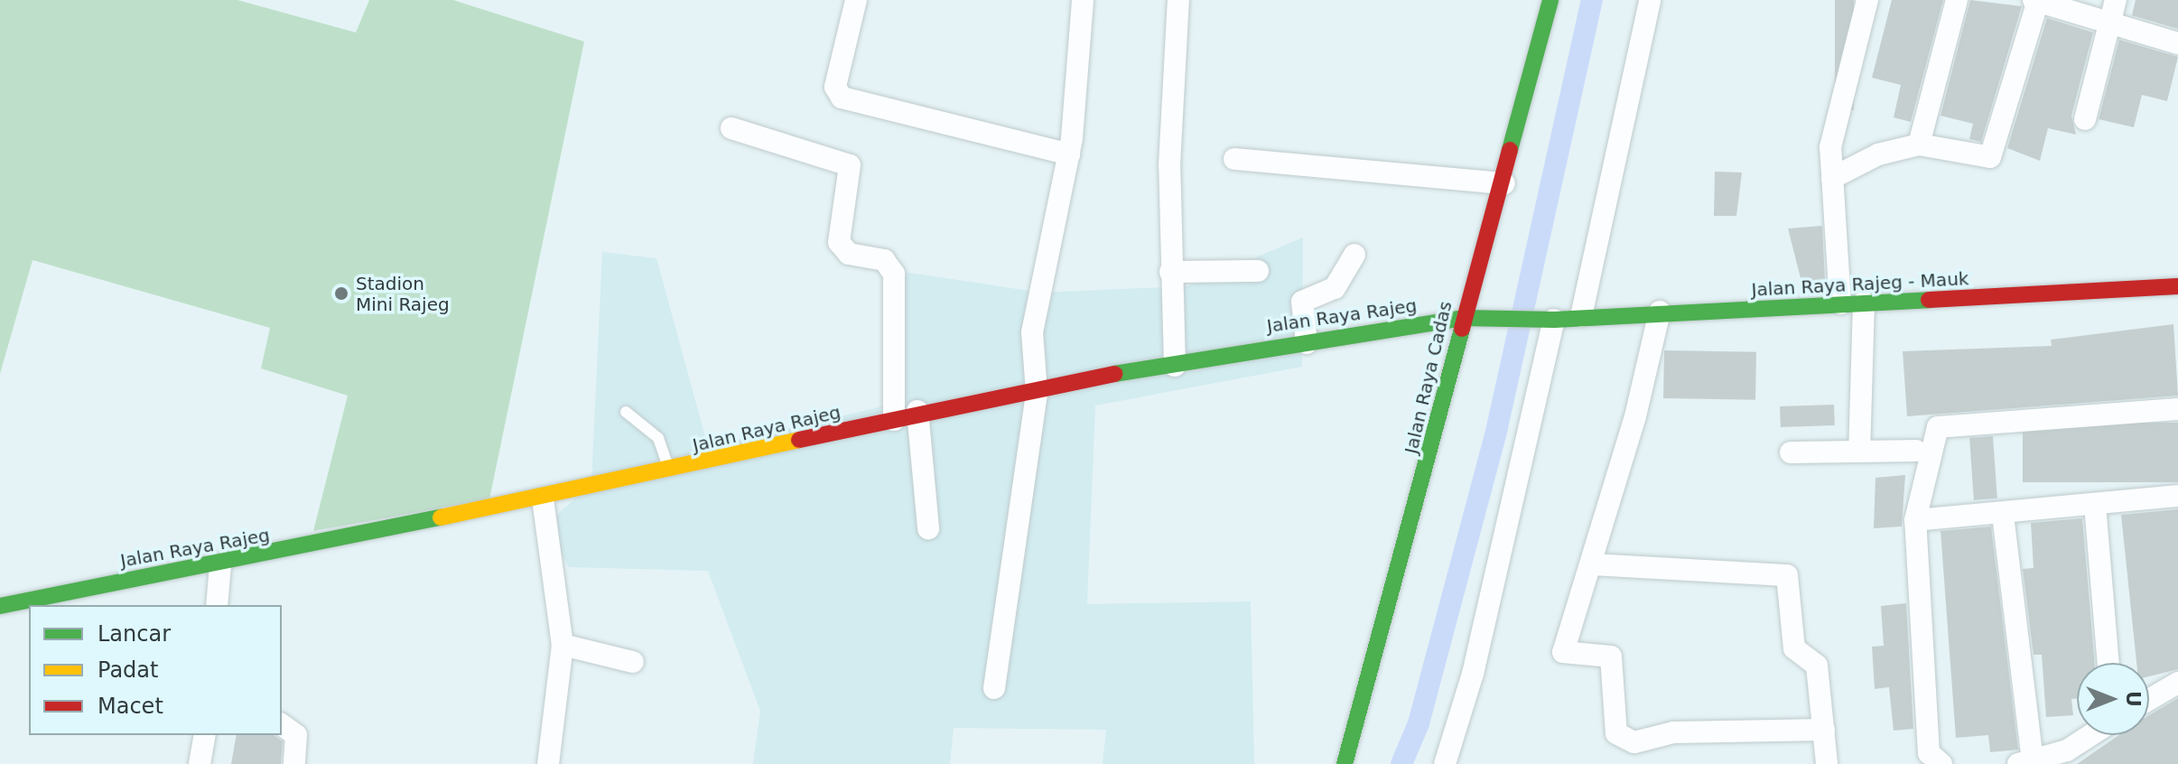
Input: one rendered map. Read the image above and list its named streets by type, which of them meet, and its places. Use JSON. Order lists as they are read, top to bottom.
{
  "streets": {
    "main road": ["Jalan Raya Rajeg - Mauk", "Jalan Raya Rajeg", "Jalan Raya Cadas"]
  },
  "crossings": [
    ["Jalan Raya Rajeg - Mauk", "Jalan Raya Rajeg"],
    ["Jalan Raya Rajeg", "Jalan Raya Cadas"]
  ],
  "places": ["Stadion Mini Rajeg"],
  "legend": ["Lancar", "Padat", "Macet"],
  "north": "right"
}
